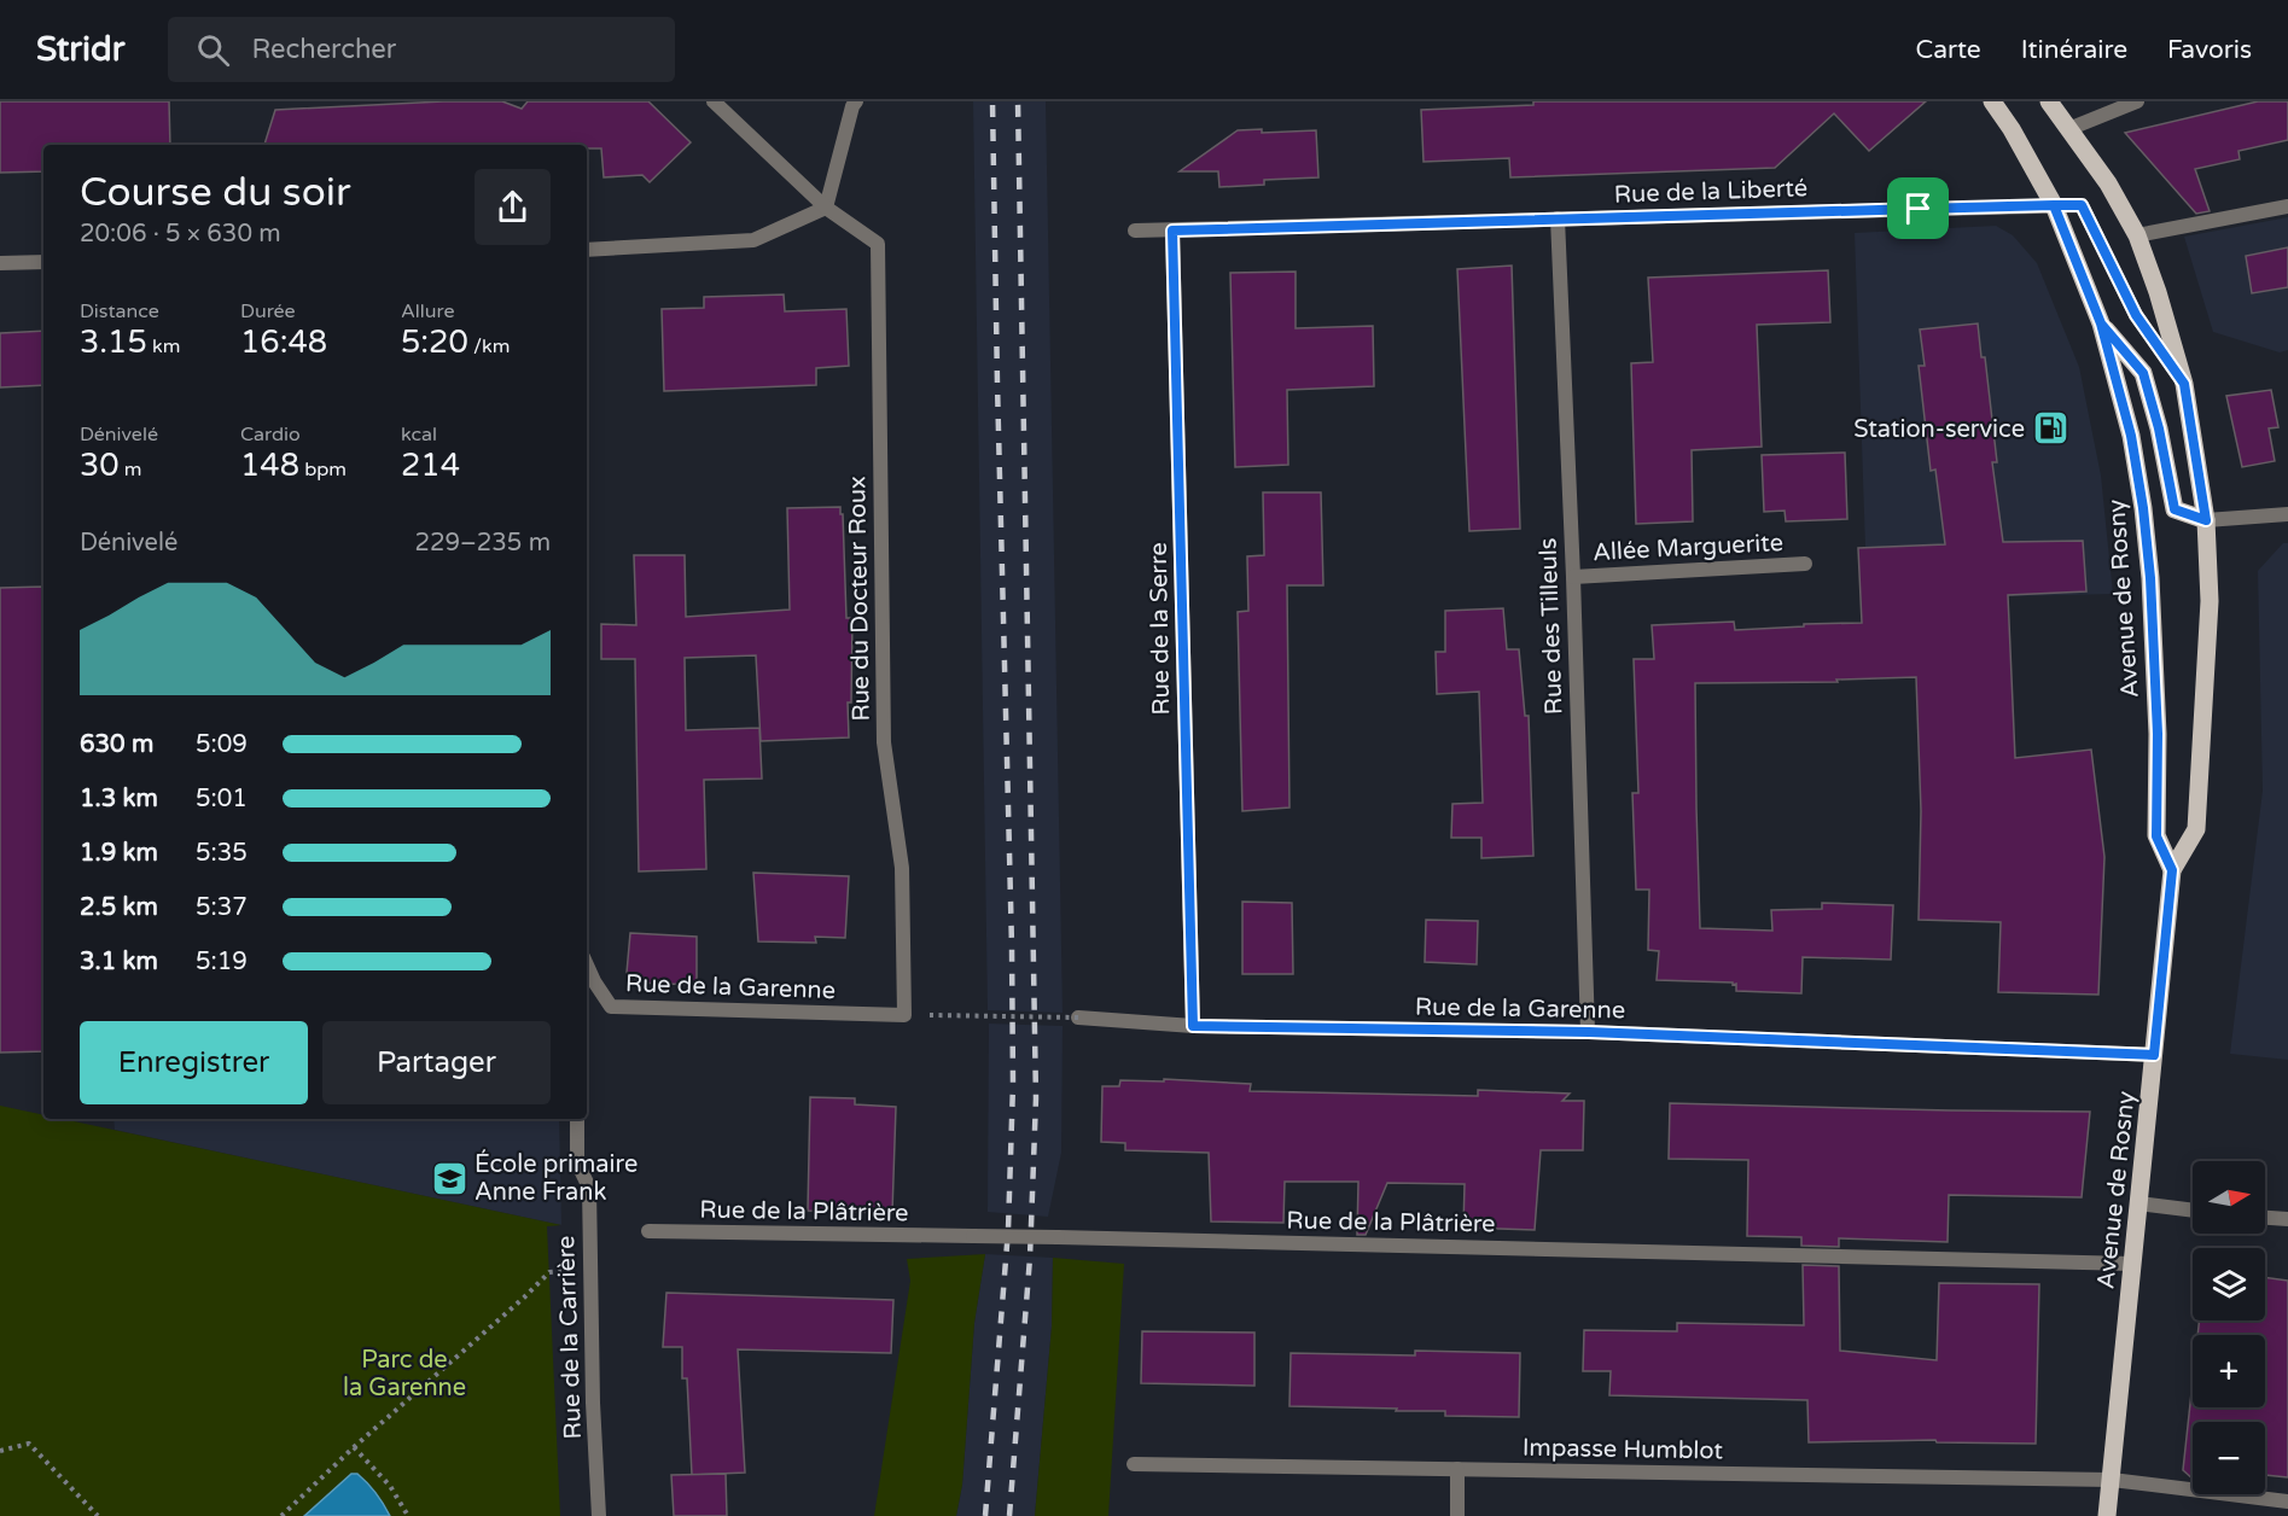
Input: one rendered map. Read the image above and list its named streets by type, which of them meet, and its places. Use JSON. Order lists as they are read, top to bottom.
{
  "streets": {
    "main road": ["Avenue de Rosny"],
    "street": [
      "Rue de la Liberté",
      "Allée Marguerite",
      "Rue du Docteur Roux",
      "Rue des Tilleuls",
      "Rue de la Serre",
      "Rue de la Garenne",
      "Rue de la Plâtrière",
      "Rue de la Carrière",
      "Impasse Humblot"
    ]
  },
  "crossings": [
    ["Rue de la Liberté", "Avenue de Rosny"],
    ["Rue de la Liberté", "Rue des Tilleuls"],
    ["Rue de la Liberté", "Rue de la Serre"],
    ["Allée Marguerite", "Rue des Tilleuls"],
    ["Rue du Docteur Roux", "Rue de la Garenne"],
    ["Avenue de Rosny", "Rue de la Garenne"],
    ["Avenue de Rosny", "Rue de la Plâtrière"],
    ["Avenue de Rosny", "Impasse Humblot"],
    ["Rue des Tilleuls", "Rue de la Garenne"],
    ["Rue de la Serre", "Rue de la Garenne"]
  ],
  "parks": ["Parc de la Garenne"],
  "places": {
    "fuel station": ["Station-service"],
    "school or university": ["École primaire Anne Frank"]
  },
  "north": "right",
  "page": {
    "header": "Stridr",
    "search": "Rechercher",
    "nav": ["Carte", "Itinéraire", "Favoris"],
    "heading": ["Course du soir", "20:06 · 5 × 630 m"],
    "stats": [
      ["Distance", "3.15 km"],
      ["Durée", "16:48"],
      ["Allure", "5:20 /km"],
      ["Dénivelé", "30 m"],
      ["Cardio", "148 bpm"],
      ["kcal", "214"]
    ],
    "chart": ["Dénivelé", "229–235 m"],
    "list": [
      {
        "name": "630 m",
        "note": "5:09"
      },
      {
        "name": "1.3 km",
        "note": "5:01"
      },
      {
        "name": "1.9 km",
        "note": "5:35"
      },
      {
        "name": "2.5 km",
        "note": "5:37"
      },
      {
        "name": "3.1 km",
        "note": "5:19"
      }
    ],
    "buttons": ["Enregistrer", "Partager"],
    "map_buttons": ["+", "−"]
  }
}
